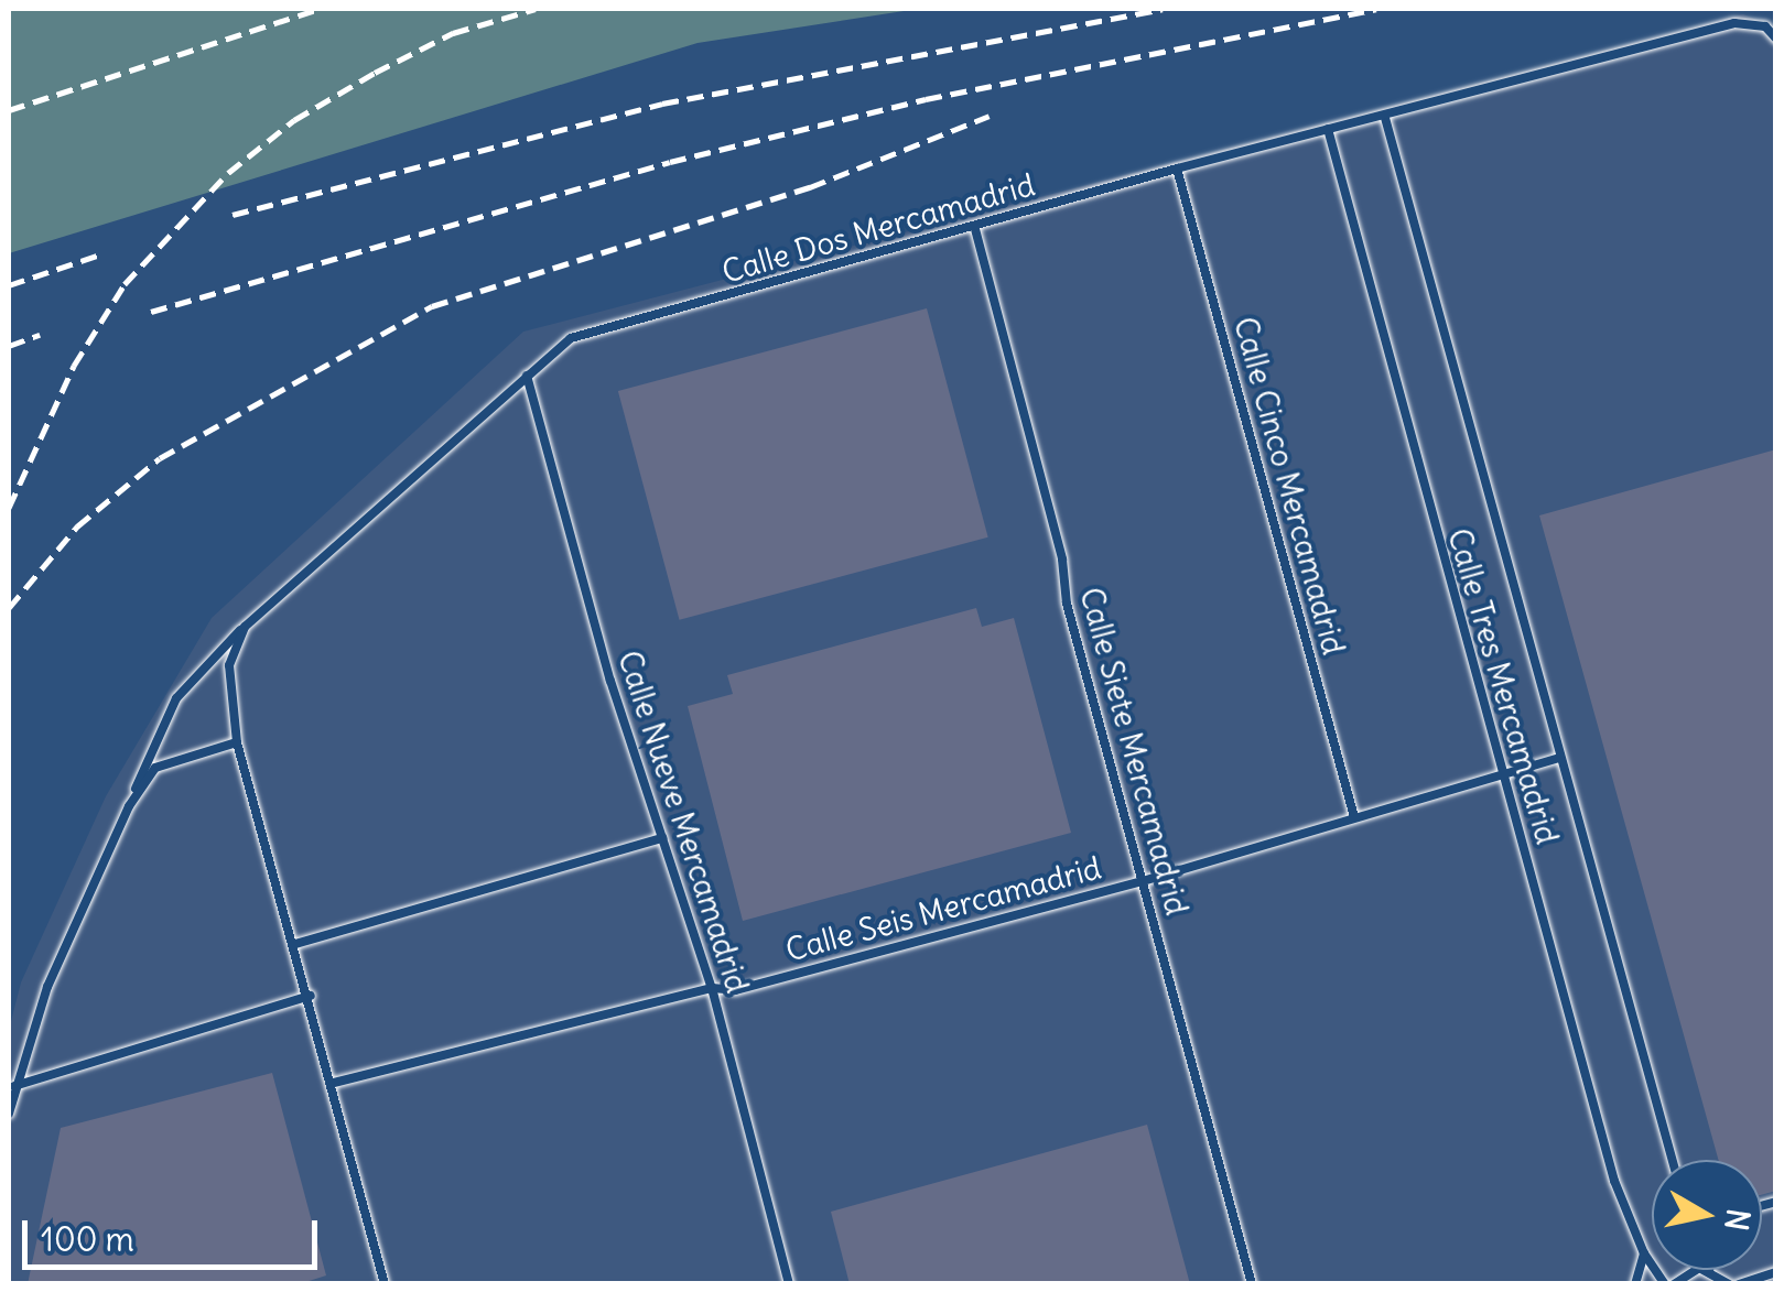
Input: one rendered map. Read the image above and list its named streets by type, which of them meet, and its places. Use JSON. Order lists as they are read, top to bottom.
{
  "streets": {
    "lane": [
      "Calle Dos Mercamadrid",
      "Calle Cinco Mercamadrid",
      "Calle Tres Mercamadrid",
      "Calle Siete Mercamadrid",
      "Calle Nueve Mercamadrid",
      "Calle Seis Mercamadrid"
    ]
  },
  "crossings": [
    ["Calle Dos Mercamadrid", "Calle Cinco Mercamadrid"],
    ["Calle Dos Mercamadrid", "Calle Tres Mercamadrid"],
    ["Calle Dos Mercamadrid", "Calle Siete Mercamadrid"],
    ["Calle Dos Mercamadrid", "Calle Nueve Mercamadrid"],
    ["Calle Cinco Mercamadrid", "Calle Seis Mercamadrid"],
    ["Calle Tres Mercamadrid", "Calle Seis Mercamadrid"],
    ["Calle Siete Mercamadrid", "Calle Seis Mercamadrid"],
    ["Calle Nueve Mercamadrid", "Calle Seis Mercamadrid"]
  ],
  "scale_bar": "100 m",
  "north": "right"
}
